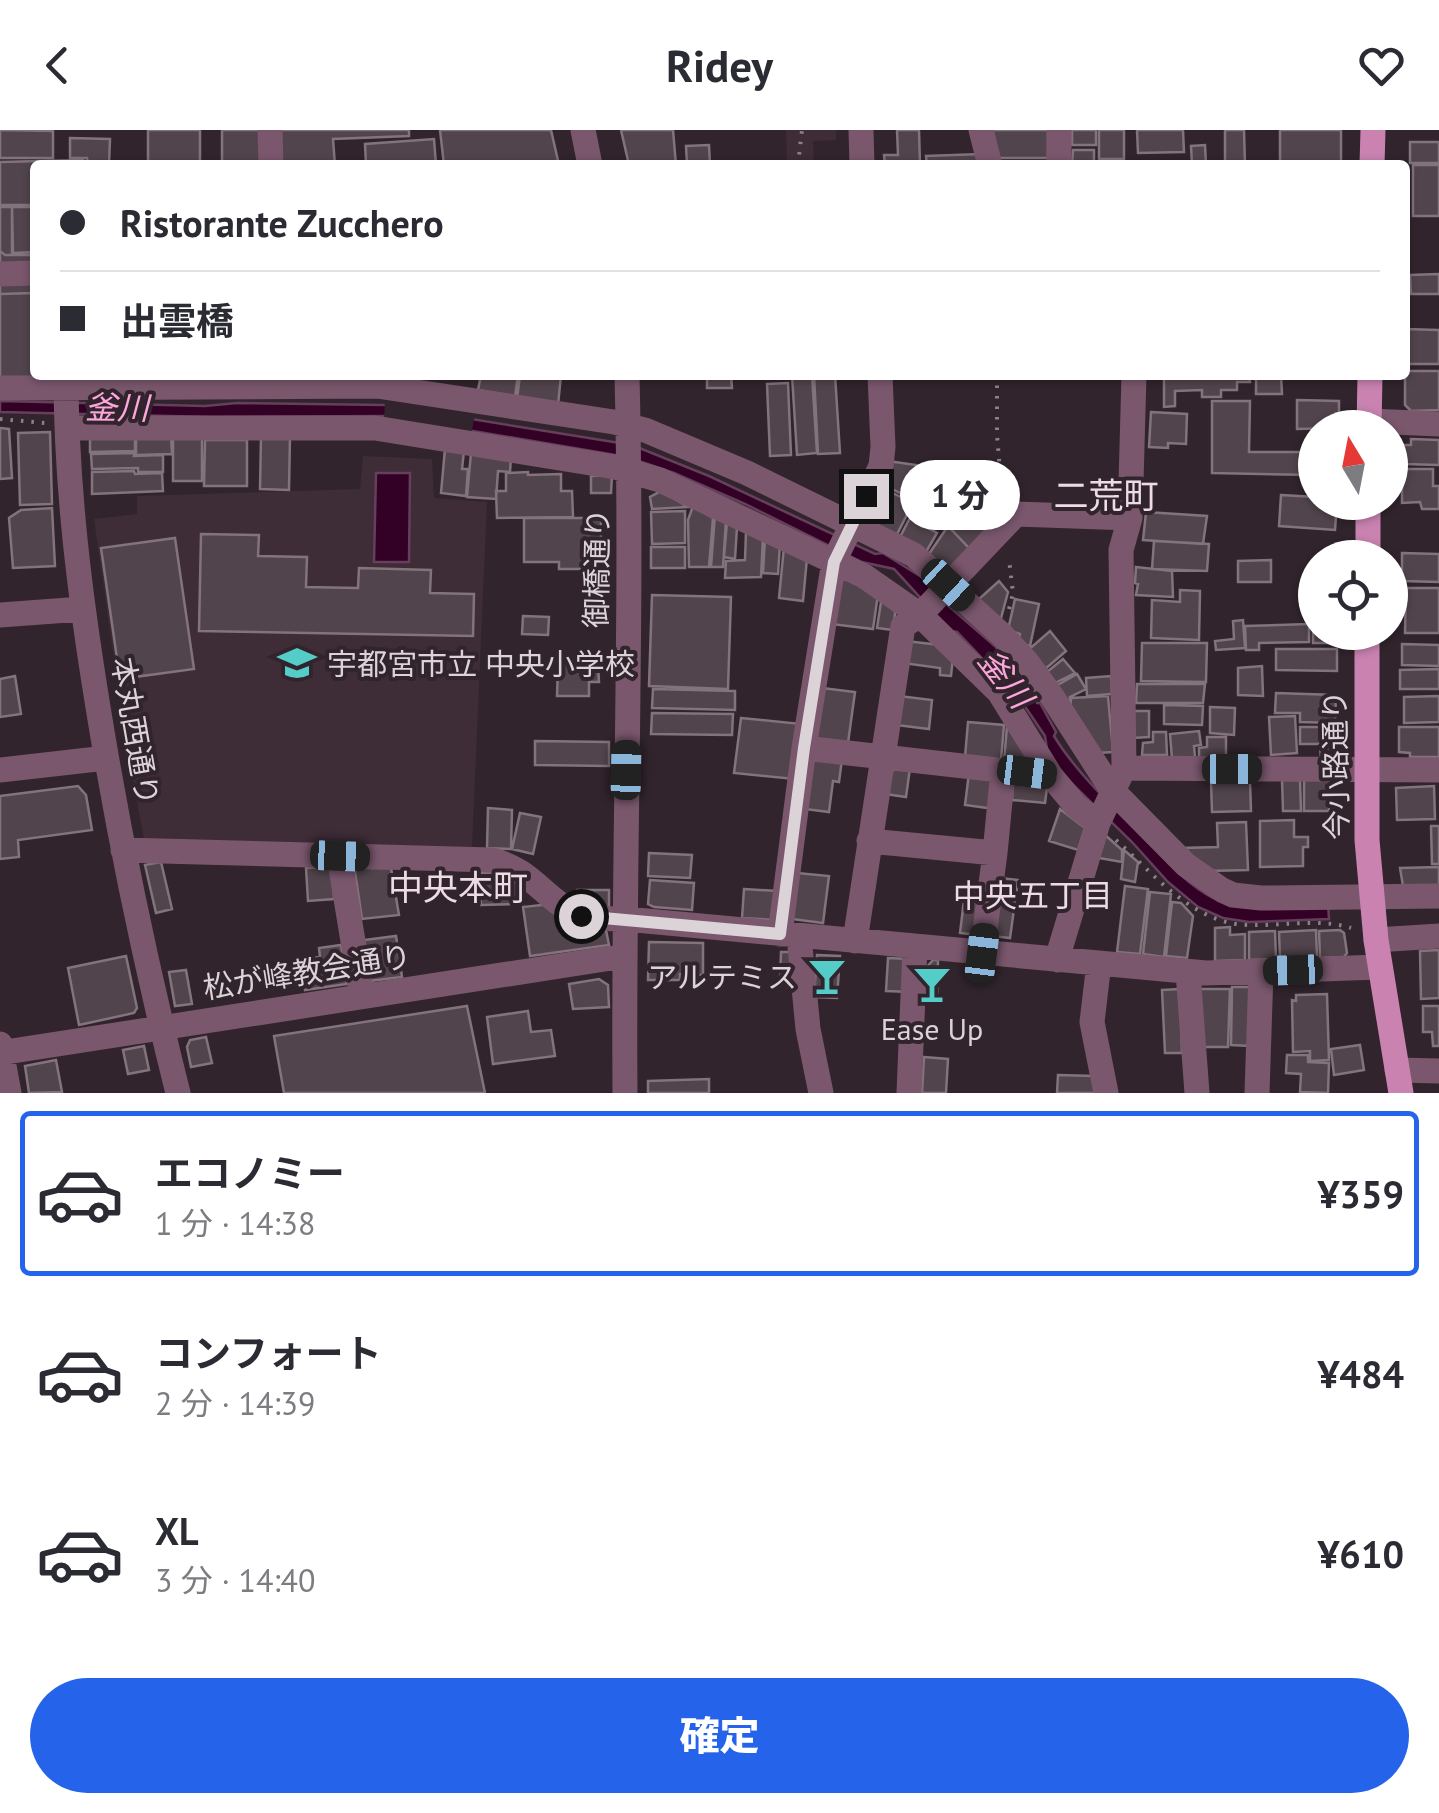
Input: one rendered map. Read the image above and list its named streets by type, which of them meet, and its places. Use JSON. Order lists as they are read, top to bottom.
{
  "streets": {
    "main road": ["今小路通り"],
    "street": ["御橋通り", "本丸西通り", "松が峰教会通り"]
  },
  "crossings": [
    ["御橋通り", "松が峰教会通り"],
    ["本丸西通り", "松が峰教会通り"]
  ],
  "districts": ["二荒町", "中央本町", "中央五丁目"],
  "water": ["釜川"],
  "places": {
    "school or university": ["宇都宮市立 中央小学校"],
    "bar": ["アルテミス", "Ease Up"]
  },
  "north": "top",
  "page": {
    "header": "Ridey",
    "banner": ["Ristorante Zucchero", "出雲橋"],
    "bubble": "1 分",
    "list": [
      {
        "name": "エコノミー",
        "note": "1 分 · 14:38",
        "value": "¥359"
      },
      {
        "name": "コンフォート",
        "note": "2 分 · 14:39",
        "value": "¥484"
      },
      {
        "name": "XL",
        "note": "3 分 · 14:40",
        "value": "¥610"
      }
    ],
    "buttons": "確定"
  }
}
